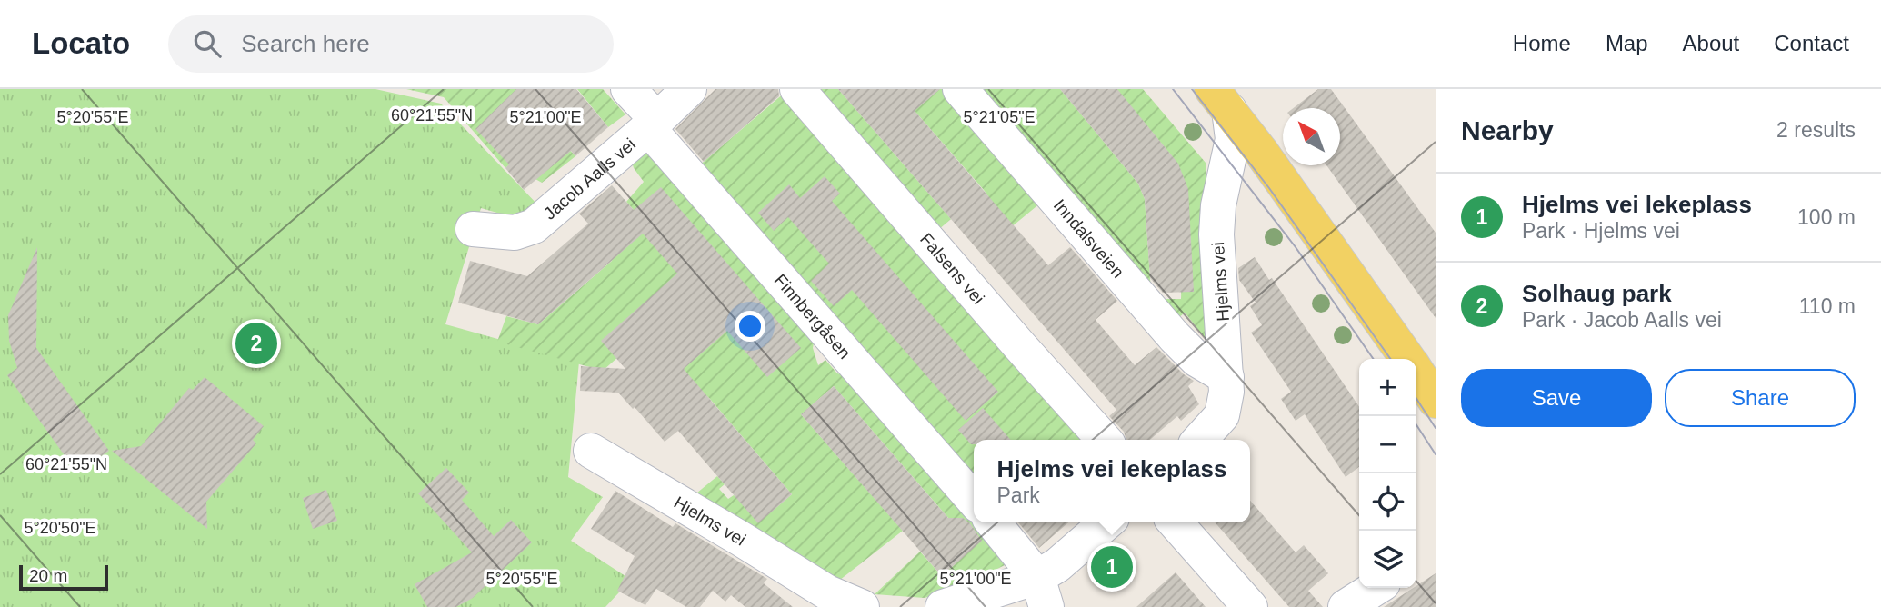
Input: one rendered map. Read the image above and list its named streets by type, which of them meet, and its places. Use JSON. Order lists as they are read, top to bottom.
{
  "streets": {
    "street": [
      "Jacob Aalls vei",
      "Inndalsveien",
      "Falsens vei",
      "Hjelms vei",
      "Finnbergåsen"
    ]
  },
  "crossings": [
    ["Jacob Aalls vei", "Finnbergåsen"],
    ["Inndalsveien", "Hjelms vei"]
  ],
  "scale_bar": "20 m",
  "north": "top left",
  "page": {
    "header": "Locato",
    "search": "Search here",
    "nav": [
      "Home",
      "Map",
      "About",
      "Contact"
    ],
    "heading": ["Nearby", "2 results"],
    "list": [
      {
        "mark": "1",
        "name": "Hjelms vei lekeplass",
        "note": "Park · Hjelms vei",
        "value": "100 m"
      },
      {
        "mark": "2",
        "name": "Solhaug park",
        "note": "Park · Jacob Aalls vei",
        "value": "110 m"
      }
    ],
    "pins": ["2", "1"],
    "buttons": ["Save", "Share"],
    "map_buttons": ["+", "−"],
    "popup": ["Hjelms vei lekeplass", "Park"],
    "scale": "20 m"
  },
  "coordinates": [
    "60°21'55\"N",
    "5°20'55\"E",
    "5°21'00\"E",
    "5°21'05\"E",
    "5°20'50\"E"
  ]
}
